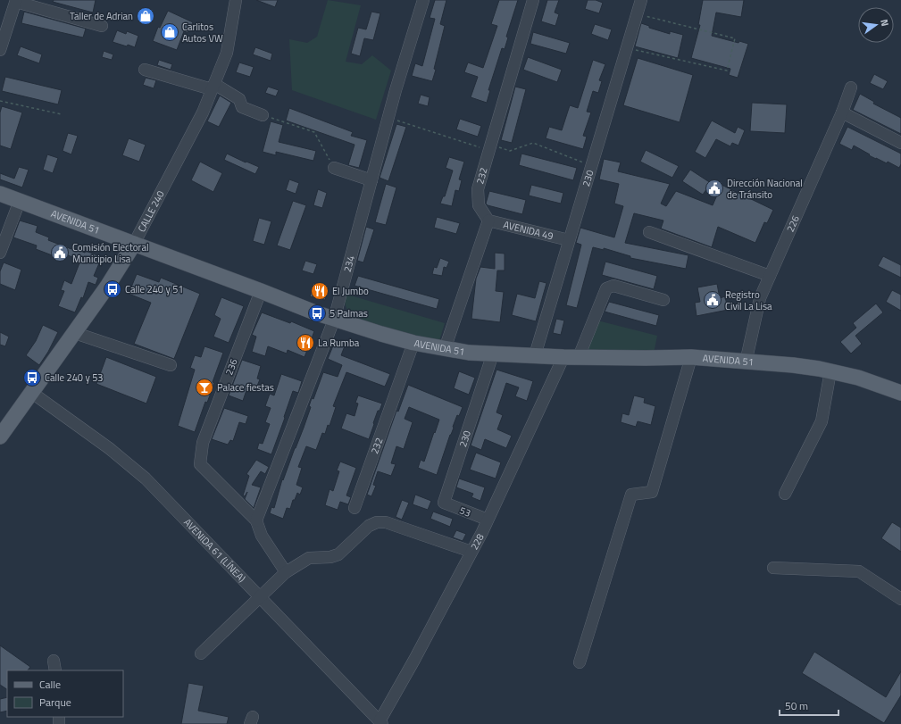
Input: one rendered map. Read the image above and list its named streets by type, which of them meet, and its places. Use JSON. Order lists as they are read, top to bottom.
{
  "streets": {
    "main road": ["CALLE 240", "AVENIDA 51"],
    "street": [
      "232",
      "230",
      "226",
      "AVENIDA 49",
      "234",
      "236",
      "53",
      "228",
      "AVENIDA 61 (LÍNEA)"
    ]
  },
  "crossings": [
    ["232", "AVENIDA 51"],
    ["232", "AVENIDA 49"],
    ["230", "AVENIDA 51"],
    ["230", "AVENIDA 49"],
    ["230", "53"],
    ["CALLE 240", "AVENIDA 51"],
    ["CALLE 240", "AVENIDA 61 (LÍNEA)"],
    ["AVENIDA 51", "226"],
    ["AVENIDA 51", "234"],
    ["AVENIDA 51", "236"],
    ["AVENIDA 51", "228"],
    ["234", "236"],
    ["53", "228"],
    ["228", "AVENIDA 61 (LÍNEA)"]
  ],
  "places": {
    "shop": ["Taller de Adrian", "Carlitos Autos VW"],
    "public building": ["Dirección Nacional de Tránsito", "Comisión Electoral Municipio Lisa", "Registro Civil La Lisa"],
    "bus stop": ["Calle 240 y 51", "5 Palmas", "Calle 240 y 53"],
    "restaurant": ["El Jumbo", "La Rumba"],
    "bar": ["Palace fiestas"]
  },
  "legend": ["Calle", "Parque"],
  "scale_bar": "50 m",
  "north": "right"
}
